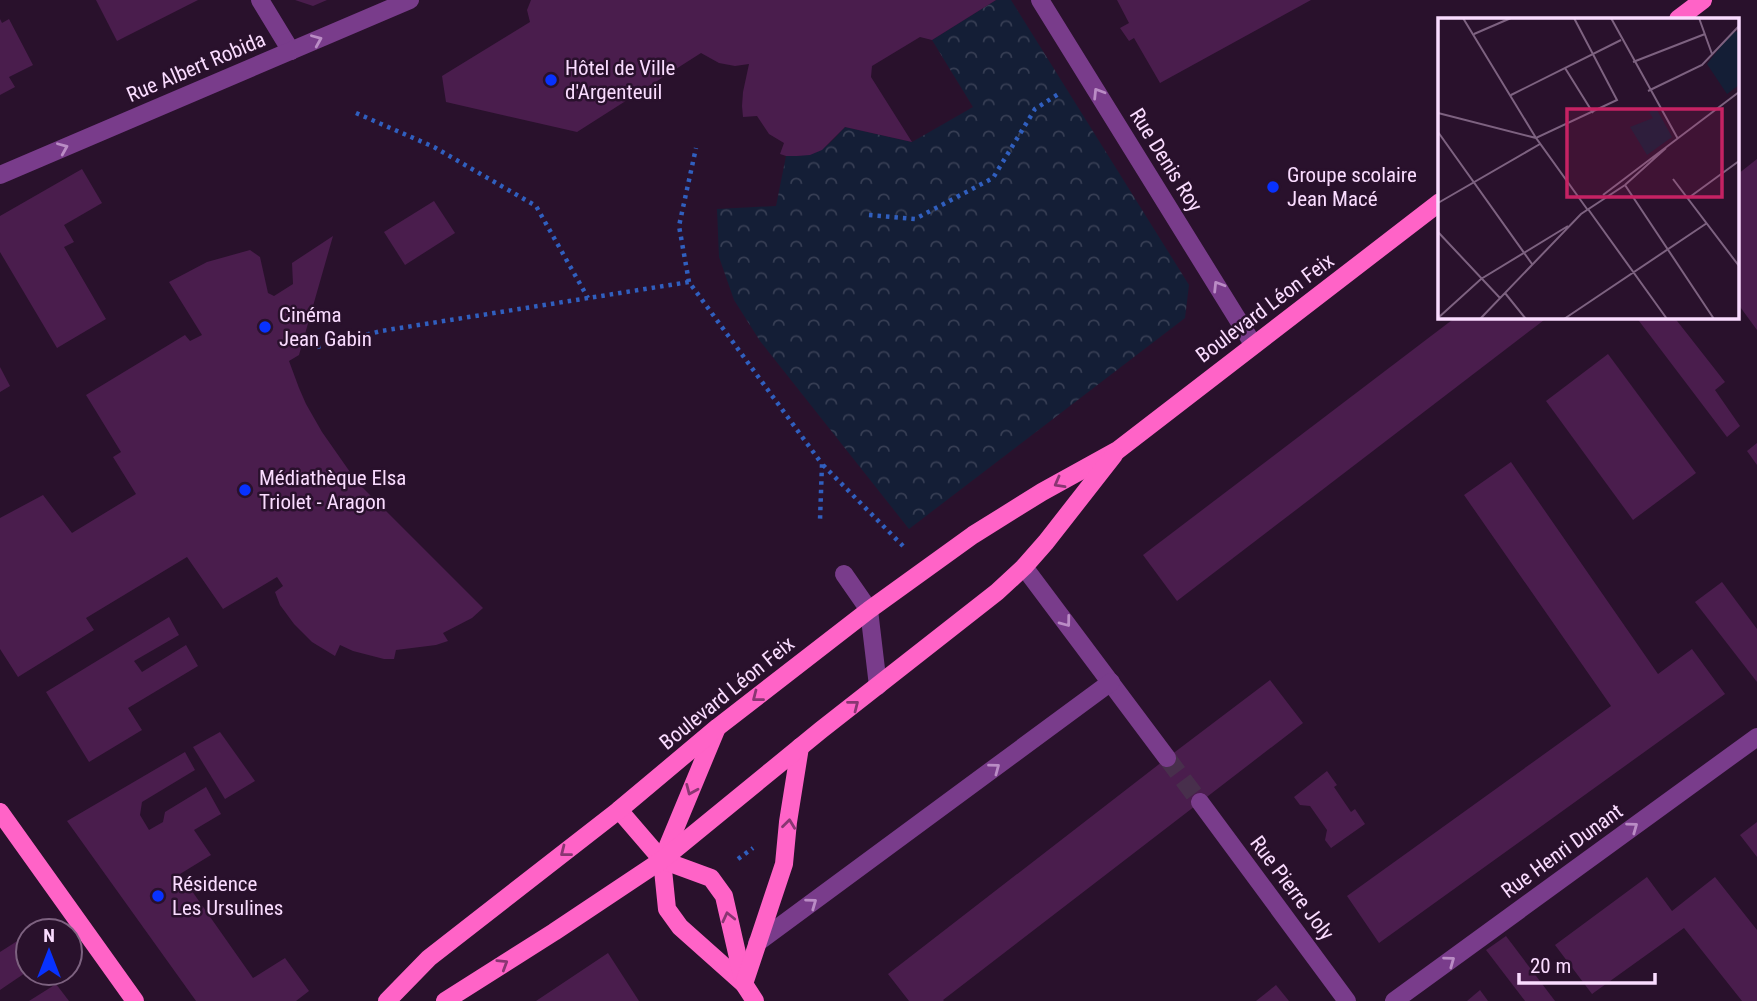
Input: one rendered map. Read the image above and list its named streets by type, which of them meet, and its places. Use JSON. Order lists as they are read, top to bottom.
{
  "streets": {
    "main road": ["Boulevard Léon Feix"],
    "street": [
      "Rue Albert Robida",
      "Rue Denis Roy",
      "Rue Henri Dunant",
      "Rue Pierre Joly"
    ]
  },
  "crossings": [
    ["Rue Denis Roy", "Boulevard Léon Feix"]
  ],
  "one_way": ["Rue Albert Robida", "Rue Denis Roy", "Rue Henri Dunant"],
  "places": [
    "Hôtel de Ville d'Argenteuil",
    "Groupe scolaire Jean Macé",
    "Cinéma Jean Gabin",
    "Médiathèque Elsa Triolet - Aragon",
    "Résidence Les Ursulines"
  ],
  "scale_bar": "20 m",
  "north": "top"
}
